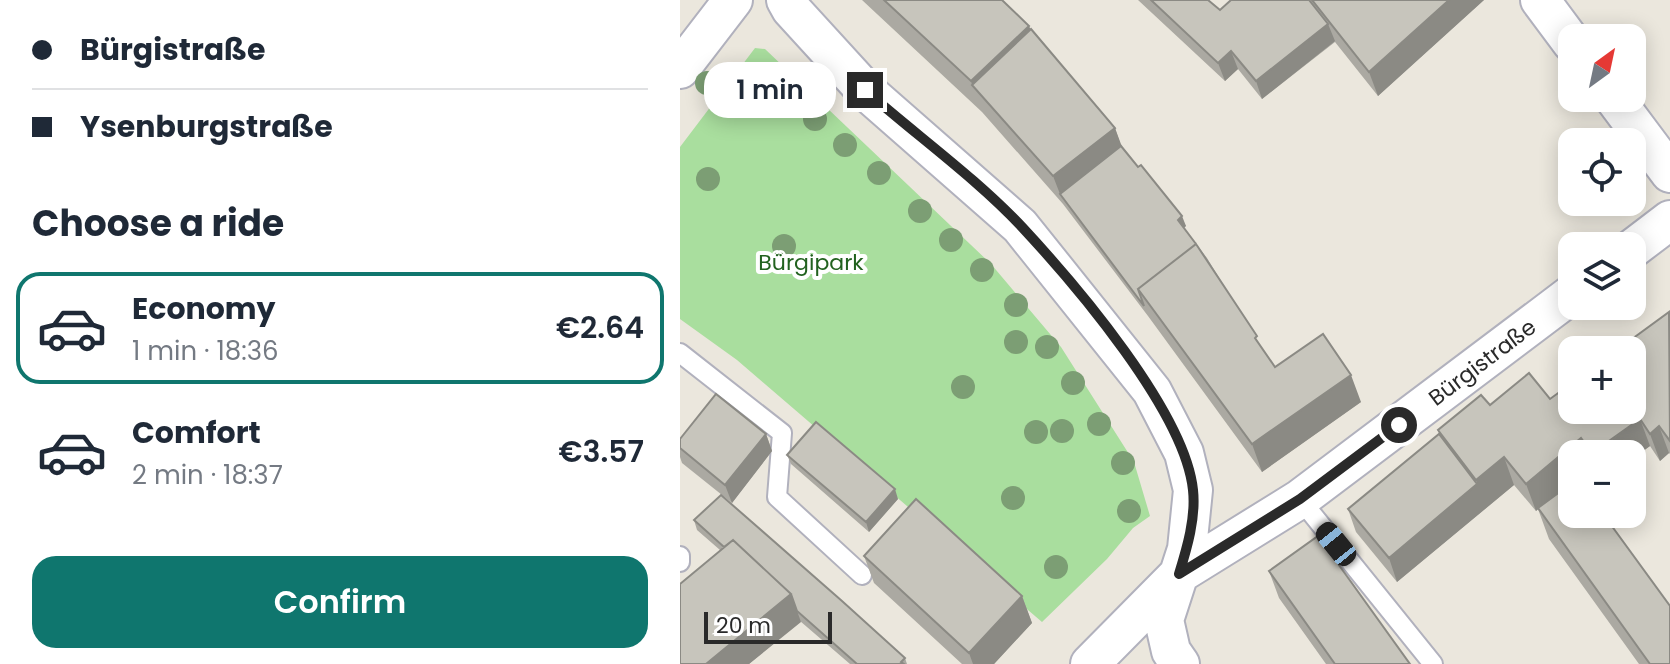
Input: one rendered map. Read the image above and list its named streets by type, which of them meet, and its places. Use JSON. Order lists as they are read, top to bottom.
{
  "streets": {
    "street": ["Bürgistraße"]
  },
  "parks": ["Bürgipark"],
  "scale_bar": "20 m",
  "north": "top right",
  "page": {
    "banner": ["Bürgistraße", "Ysenburgstraße"],
    "map_buttons": ["+", "−"],
    "bubble": "1 min",
    "heading": "Choose a ride",
    "list": [
      {
        "name": "Economy",
        "note": "1 min · 18:36",
        "value": "€2.64"
      },
      {
        "name": "Comfort",
        "note": "2 min · 18:37",
        "value": "€3.57"
      }
    ],
    "buttons": "Confirm",
    "scale": "20 m"
  }
}
